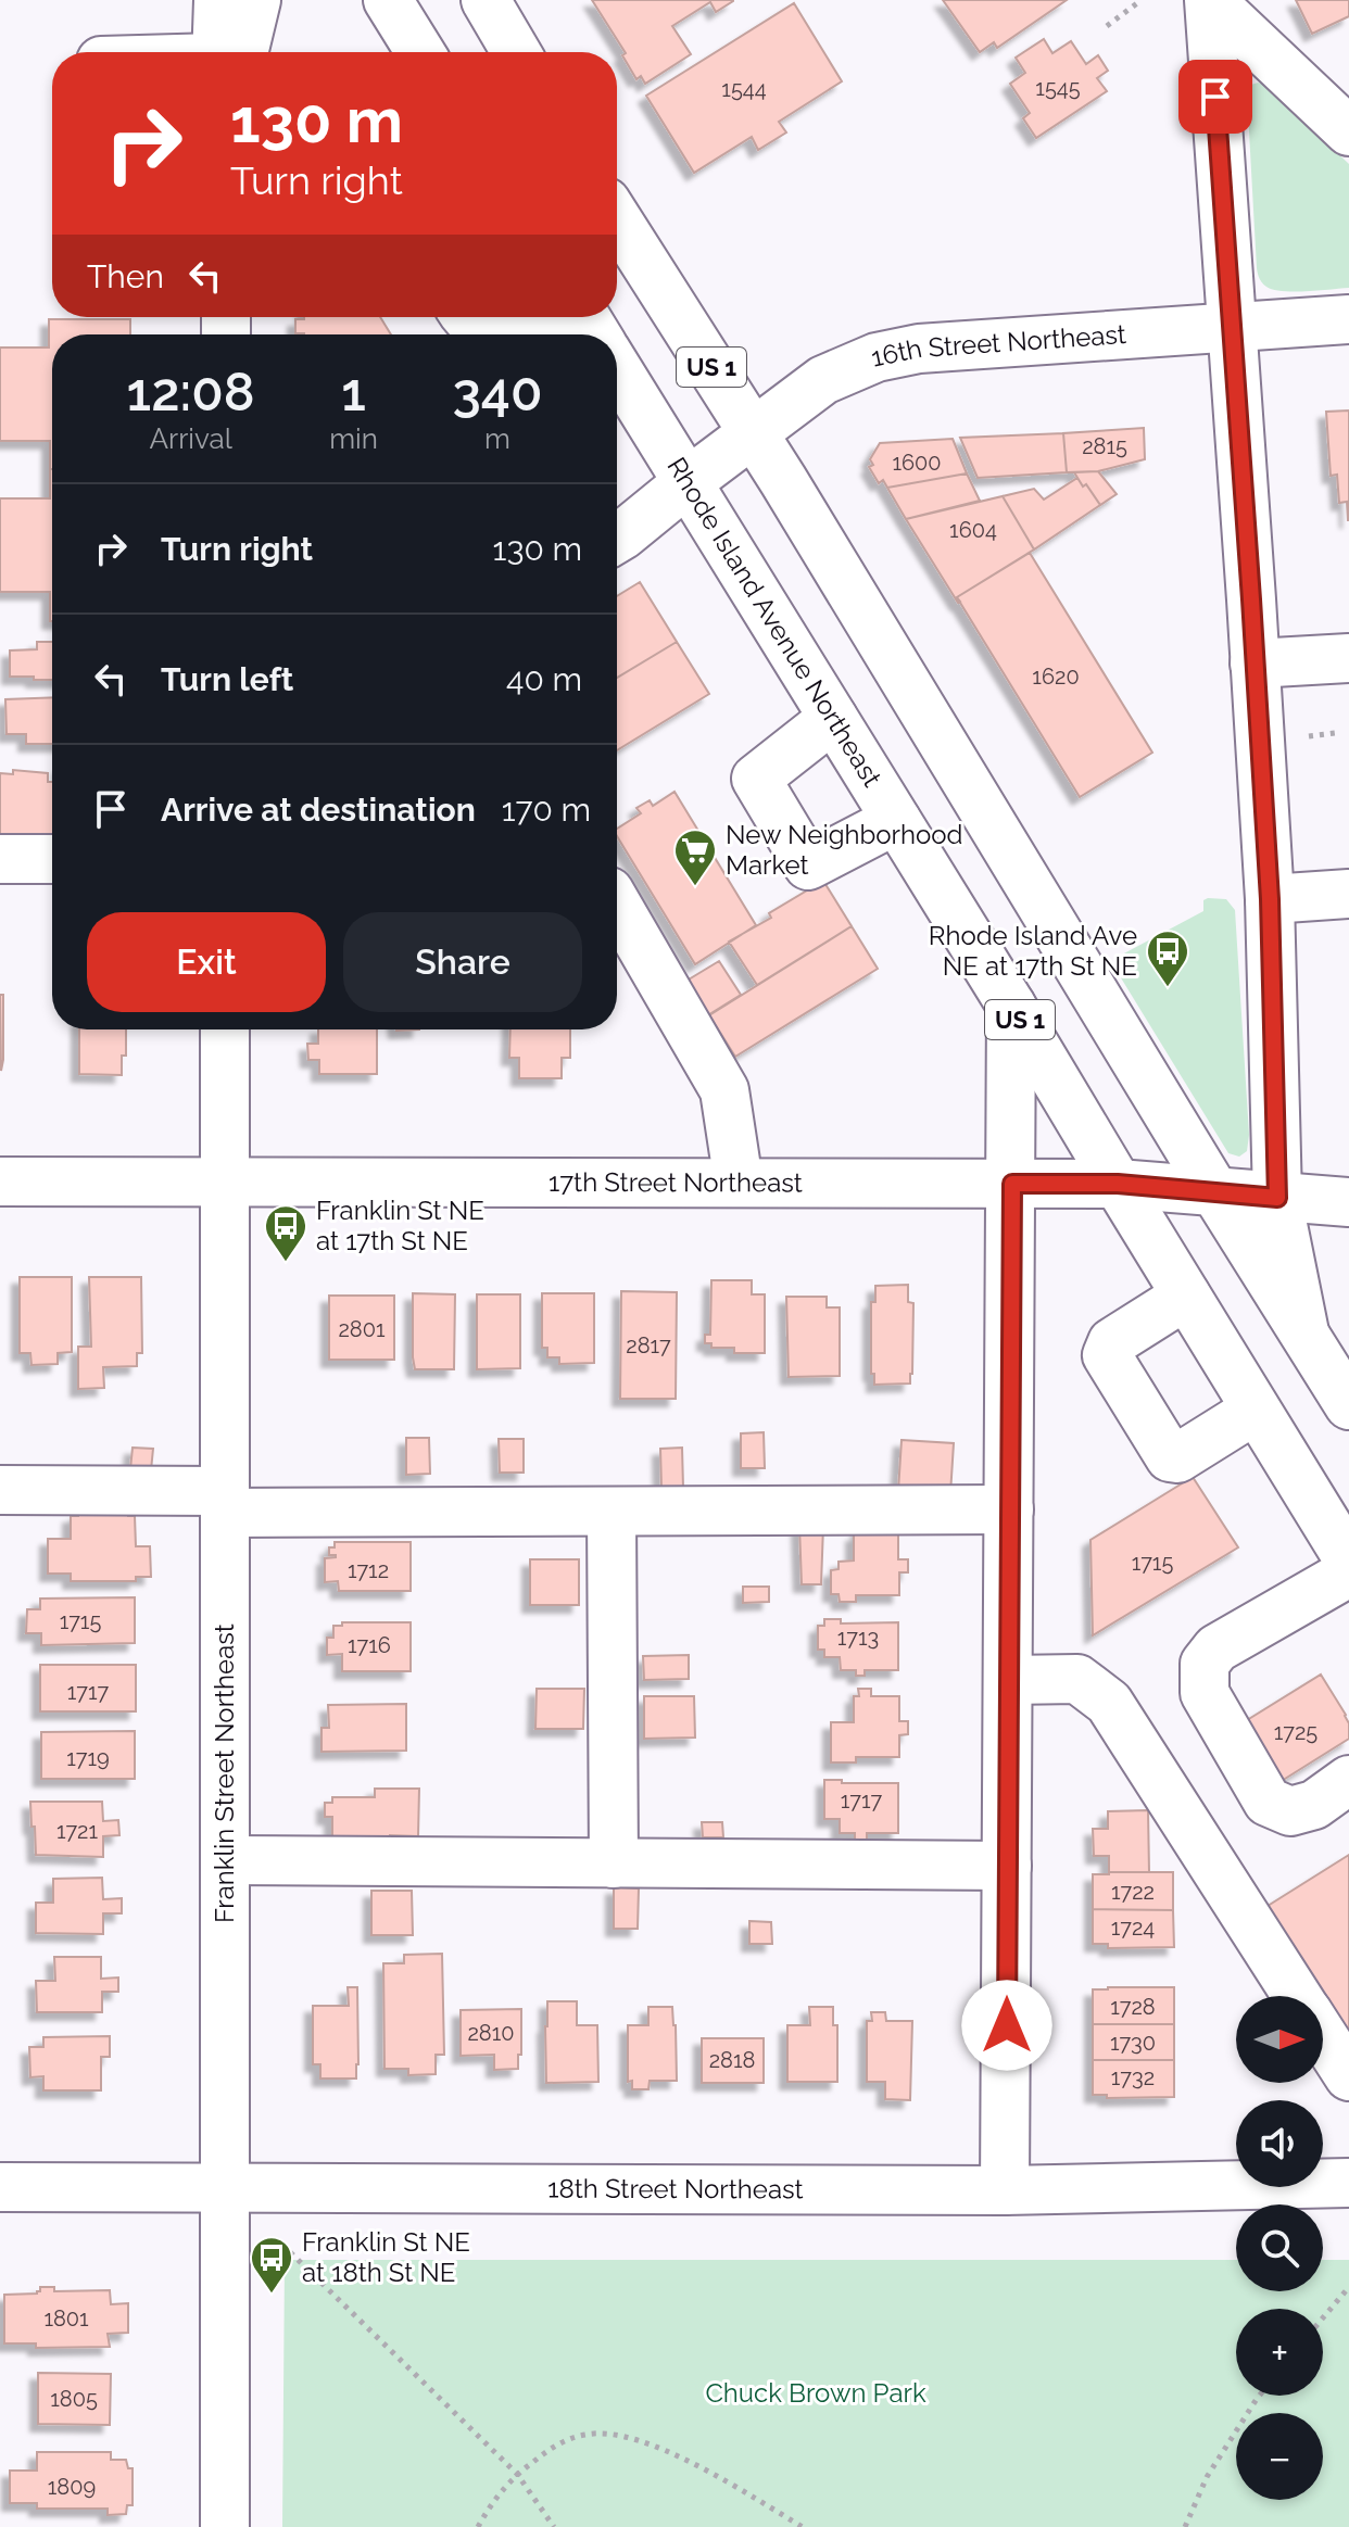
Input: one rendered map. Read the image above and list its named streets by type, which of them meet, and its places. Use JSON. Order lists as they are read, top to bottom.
{
  "streets": {
    "street": [
      "16th Street Northeast",
      "US 1",
      "Rhode Island Avenue Northeast",
      "17th Street Northeast",
      "Franklin Street Northeast",
      "18th Street Northeast"
    ]
  },
  "crossings": [
    ["16th Street Northeast", "US 1"],
    ["16th Street Northeast", "Rhode Island Avenue Northeast"],
    ["US 1", "17th Street Northeast"],
    ["Rhode Island Avenue Northeast", "17th Street Northeast"],
    ["17th Street Northeast", "Franklin Street Northeast"],
    ["Franklin Street Northeast", "18th Street Northeast"]
  ],
  "parks": ["Chuck Brown Park"],
  "places": {
    "supermarket": ["New Neighborhood Market"],
    "bus stop": ["Rhode Island Ave NE at 17th St NE", "Franklin St NE at 17th St NE", "Franklin St NE at 18th St NE"]
  },
  "house_numbers": [
    "1545",
    "1544",
    "2815",
    "1600",
    "1604",
    "1620",
    "2801",
    "2817",
    "1715",
    "1712",
    "1715",
    "1713",
    "1716",
    "1717",
    "1725",
    "1719",
    "1717",
    "1721",
    "1722",
    "1724",
    "1728",
    "2810",
    "1730",
    "2818",
    "1732",
    "1801",
    "1805",
    "1809"
  ],
  "north": "right",
  "page": {
    "turn": ["130 m", "Turn right"],
    "then": "Then",
    "eta": [
      "12:08",
      "Arrival",
      "1",
      "min",
      "340",
      "m"
    ],
    "list": [
      {
        "name": "Turn right",
        "value": "130 m"
      },
      {
        "name": "Turn left",
        "value": "40 m"
      },
      {
        "name": "Arrive at destination",
        "value": "170 m"
      }
    ],
    "buttons": ["Exit", "Share"],
    "map_buttons": ["+", "−"]
  }
}
